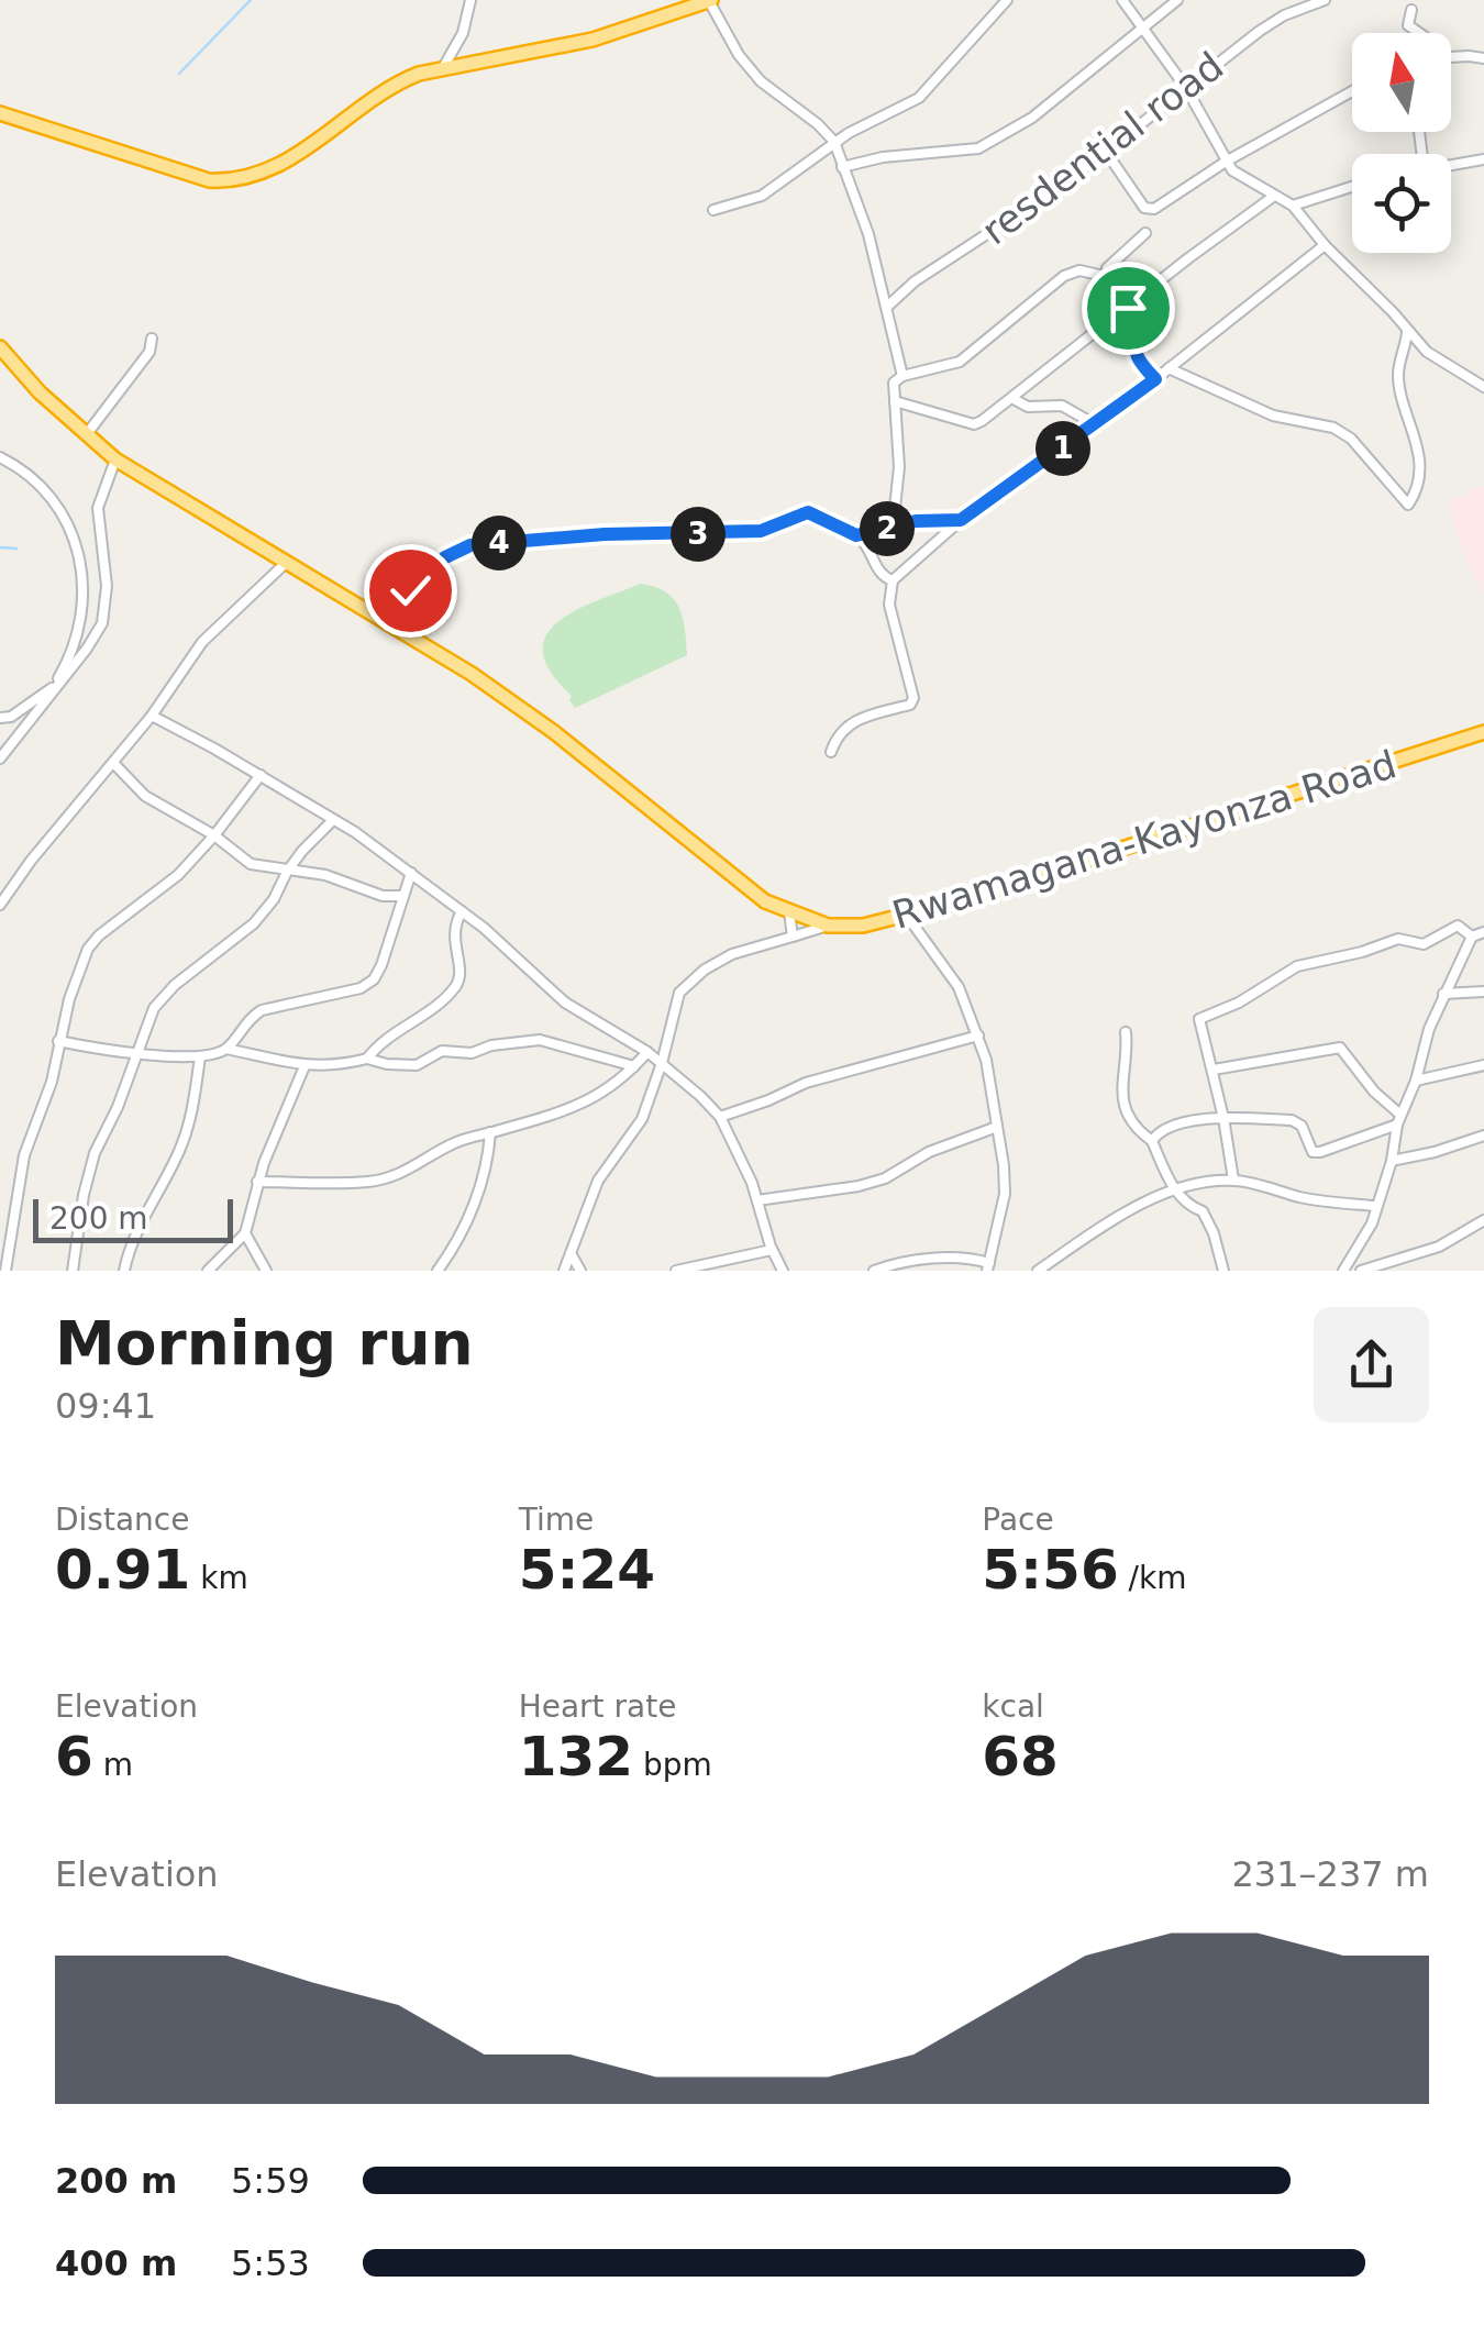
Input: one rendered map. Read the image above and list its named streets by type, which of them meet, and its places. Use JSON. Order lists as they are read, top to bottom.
{
  "streets": {
    "highway": ["Rwamagana-Kayonza Road"],
    "street": ["resdential road"]
  },
  "scale_bar": "200 m",
  "north": "top",
  "page": {
    "pins": [
      "1",
      "2",
      "3",
      "4"
    ],
    "scale": "200 m",
    "heading": ["Morning run", "09:41"],
    "stats": [
      ["Distance", "0.91 km"],
      ["Time", "5:24"],
      ["Pace", "5:56 /km"],
      ["Elevation", "6 m"],
      ["Heart rate", "132 bpm"],
      ["kcal", "68"]
    ],
    "chart": ["Elevation", "231–237 m"],
    "list": [
      {
        "name": "200 m",
        "note": "5:59"
      },
      {
        "name": "400 m",
        "note": "5:53"
      }
    ]
  }
}
